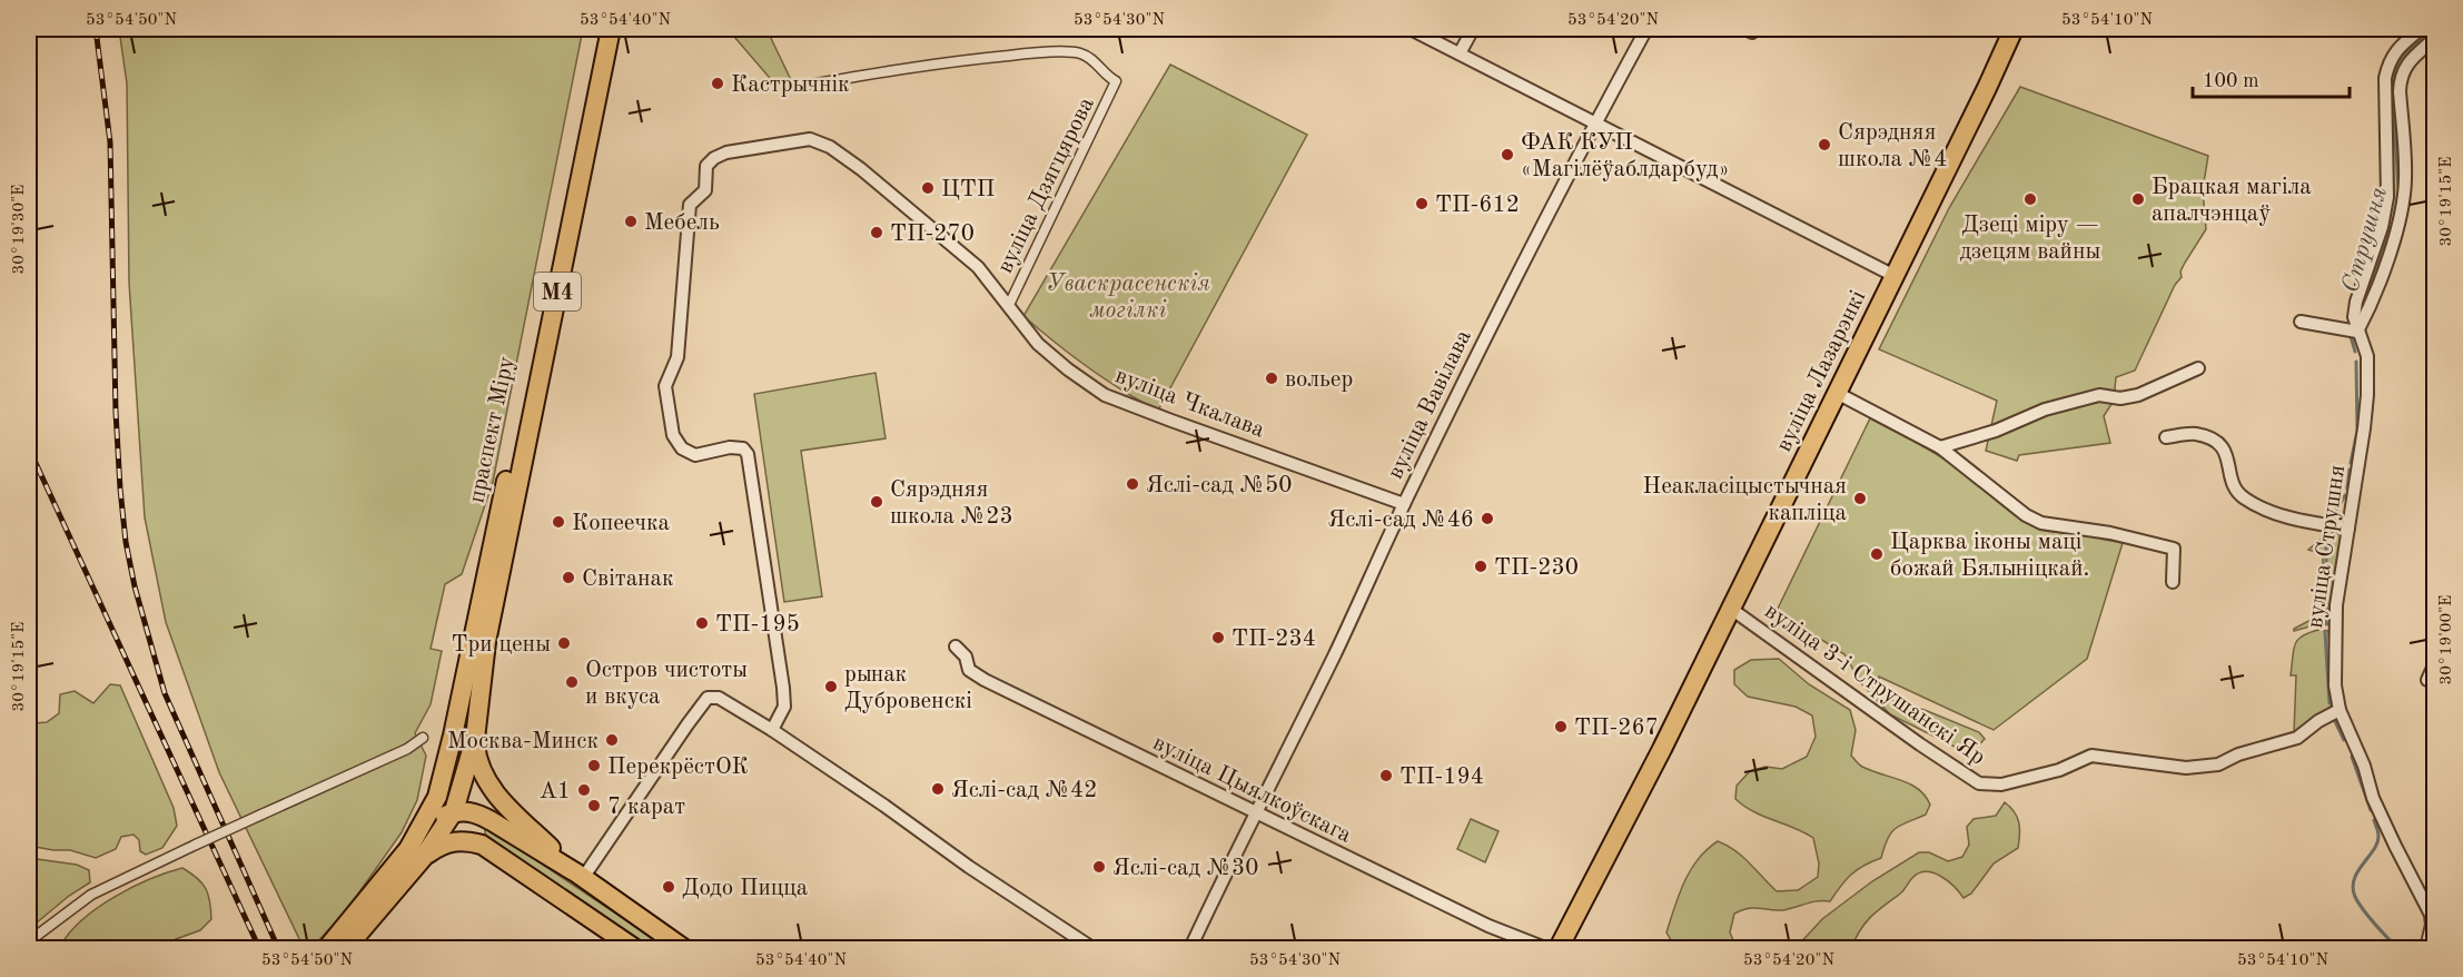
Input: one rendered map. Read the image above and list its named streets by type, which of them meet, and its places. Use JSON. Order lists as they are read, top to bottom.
{
  "streets": {
    "main road": ["М4", "вуліца Лазарэнкі", "праспект Міру"],
    "street": [
      "вуліца Дзягцярова",
      "вуліца Чкалава",
      "вуліца Вавілава",
      "вуліца Струшня",
      "вуліца 3-і Струшанскі Яр",
      "вуліца Цыялкоўскага"
    ]
  },
  "crossings": [
    ["вуліца Дзягцярова", "вуліца Чкалава"],
    ["М4", "праспект Міру"],
    ["вуліца Лазарэнкі", "вуліца 3-і Струшанскі Яр"],
    ["вуліца Чкалава", "вуліца Вавілава"],
    ["вуліца Вавілава", "вуліца Цыялкоўскага"],
    ["вуліца Струшня", "вуліца 3-і Струшанскі Яр"]
  ],
  "water": ["Струшня"],
  "parks": ["Уваскрасенскія могілкі"],
  "places": [
    "Кастрычнік",
    "Сярэдняя школа №4",
    "ФАК КУП «Магілёўаблдарбуд»",
    "ЦТП",
    "Дзеці міру — дзецям вайны",
    "Брацкая магіла апалчэнцаў",
    "ТП-612",
    "Мебель",
    "ТП-270",
    "вольер",
    "Яслі-сад №50",
    "Неакласіцыстычная капліца",
    "Сярэдняя школа №23",
    "Яслі-сад №46",
    "Копеечка",
    "Царква іконы маці божай Бялыніцкай.",
    "ТП-230",
    "Світанак",
    "ТП-195",
    "ТП-234",
    "Три цены",
    "Остров чистоты и вкуса",
    "рынак Дубровенскі",
    "ТП-267",
    "Москва-Минск",
    "ПерекрёстОК",
    "ТП-194",
    "Яслі-сад №42",
    "A1",
    "7 карат",
    "Яслі-сад №30",
    "Додо Пицца"
  ],
  "scale_bar": "100 m",
  "coordinates": [
    "53°54'50\"N",
    "53°54'40\"N",
    "53°54'30\"N",
    "53°54'20\"N",
    "53°54'10\"N",
    "30°19'15\"E",
    "30°19'30\"E",
    "30°19'00\"E"
  ]
}
